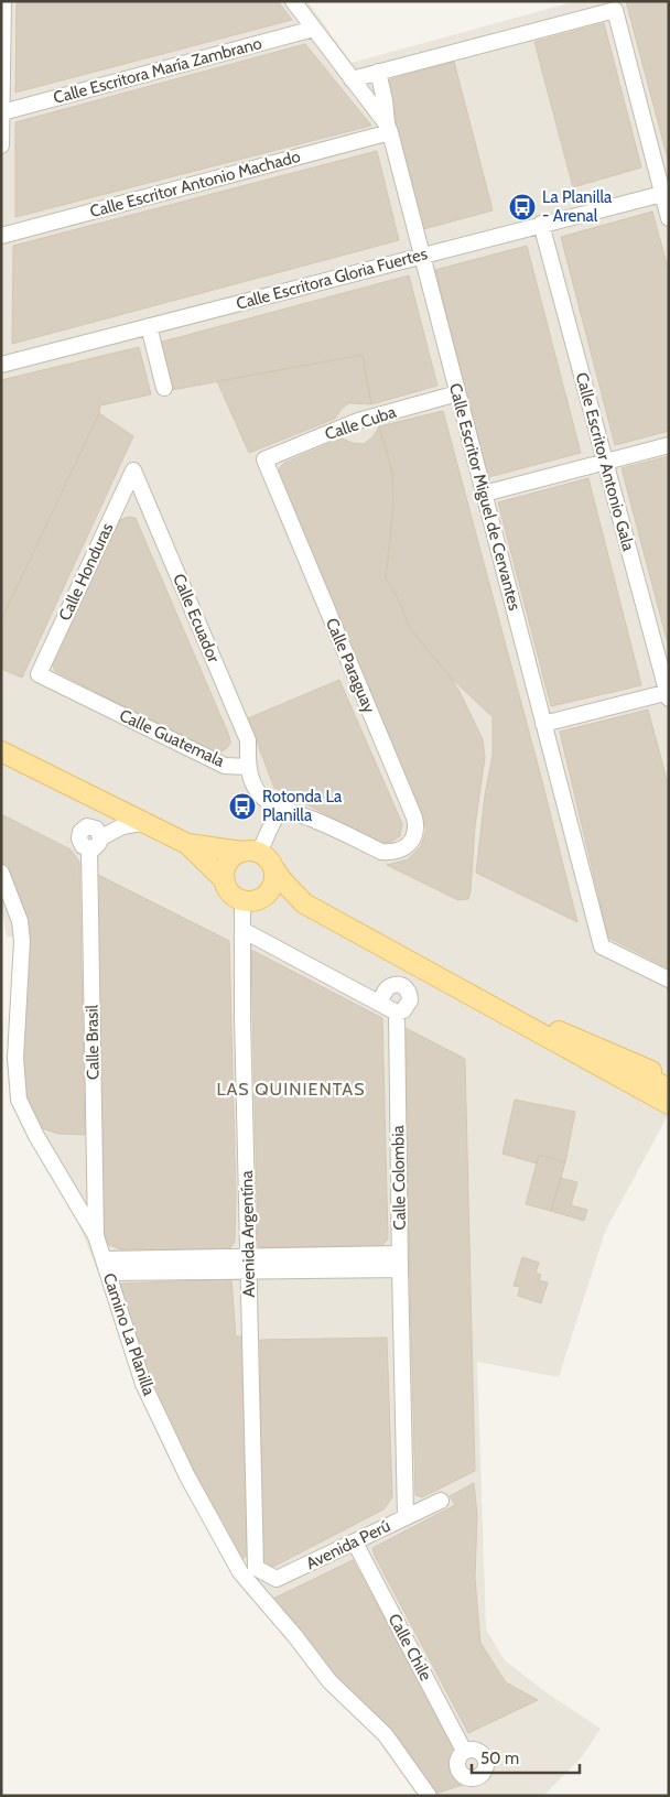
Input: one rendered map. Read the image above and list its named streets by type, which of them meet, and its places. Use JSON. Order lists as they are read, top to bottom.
{
  "streets": {
    "street": [
      "Calle Escritora María Zambrano",
      "Calle Escritor Antonio Machado",
      "Calle Escritora Gloria Fuertes",
      "Calle Cuba",
      "Calle Escritor Antonio Gala",
      "Calle Escritor Miguel de Cervantes",
      "Calle Honduras",
      "Calle Ecuador",
      "Calle Paraguay",
      "Calle Guatemala",
      "Calle Brasil",
      "Calle Colombia",
      "Avenida Argentína",
      "Camino La Planilla",
      "Avenida Perú",
      "Calle Chile"
    ]
  },
  "crossings": [
    ["Calle Escritora María Zambrano", "Calle Escritor Miguel de Cervantes"],
    ["Calle Escritor Antonio Machado", "Calle Escritor Miguel de Cervantes"],
    ["Calle Escritora Gloria Fuertes", "Calle Escritor Antonio Gala"],
    ["Calle Escritora Gloria Fuertes", "Calle Escritor Miguel de Cervantes"],
    ["Calle Cuba", "Calle Escritor Miguel de Cervantes"],
    ["Calle Cuba", "Calle Paraguay"],
    ["Calle Honduras", "Calle Ecuador"],
    ["Calle Honduras", "Calle Guatemala"],
    ["Calle Ecuador", "Calle Guatemala"],
    ["Calle Paraguay", "Calle Guatemala"],
    ["Calle Brasil", "Camino La Planilla"],
    ["Calle Colombia", "Avenida Perú"],
    ["Avenida Argentína", "Camino La Planilla"],
    ["Avenida Argentína", "Avenida Perú"],
    ["Camino La Planilla", "Avenida Perú"],
    ["Avenida Perú", "Calle Chile"]
  ],
  "districts": ["LAS QUINIENTAS"],
  "places": {
    "bus stop": ["La Planilla - Arenal", "Rotonda La Planilla"]
  },
  "scale_bar": "50 m"
}
